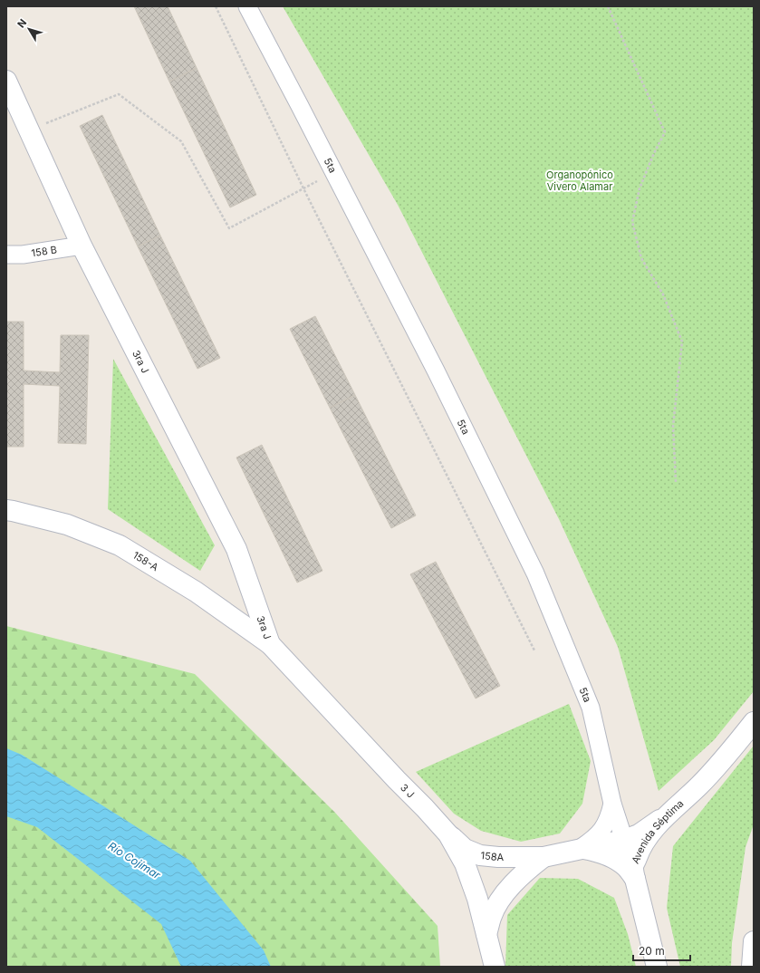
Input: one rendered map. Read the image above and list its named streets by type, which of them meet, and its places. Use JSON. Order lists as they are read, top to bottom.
{
  "streets": {
    "street": [
      "5ta",
      "158 B",
      "3ra J",
      "158-A",
      "3 J",
      "Avenida Séptima",
      "158A"
    ]
  },
  "crossings": [
    ["5ta", "Avenida Séptima"],
    ["5ta", "158A"],
    ["158 B", "3ra J"],
    ["3ra J", "158-A"],
    ["3ra J", "3 J"],
    ["158-A", "3 J"],
    ["3 J", "158A"],
    ["Avenida Séptima", "158A"]
  ],
  "water": ["Río Cojímar"],
  "parks": ["Organopónico Vivero Alamar"],
  "scale_bar": "20 m",
  "north": "top left"
}
